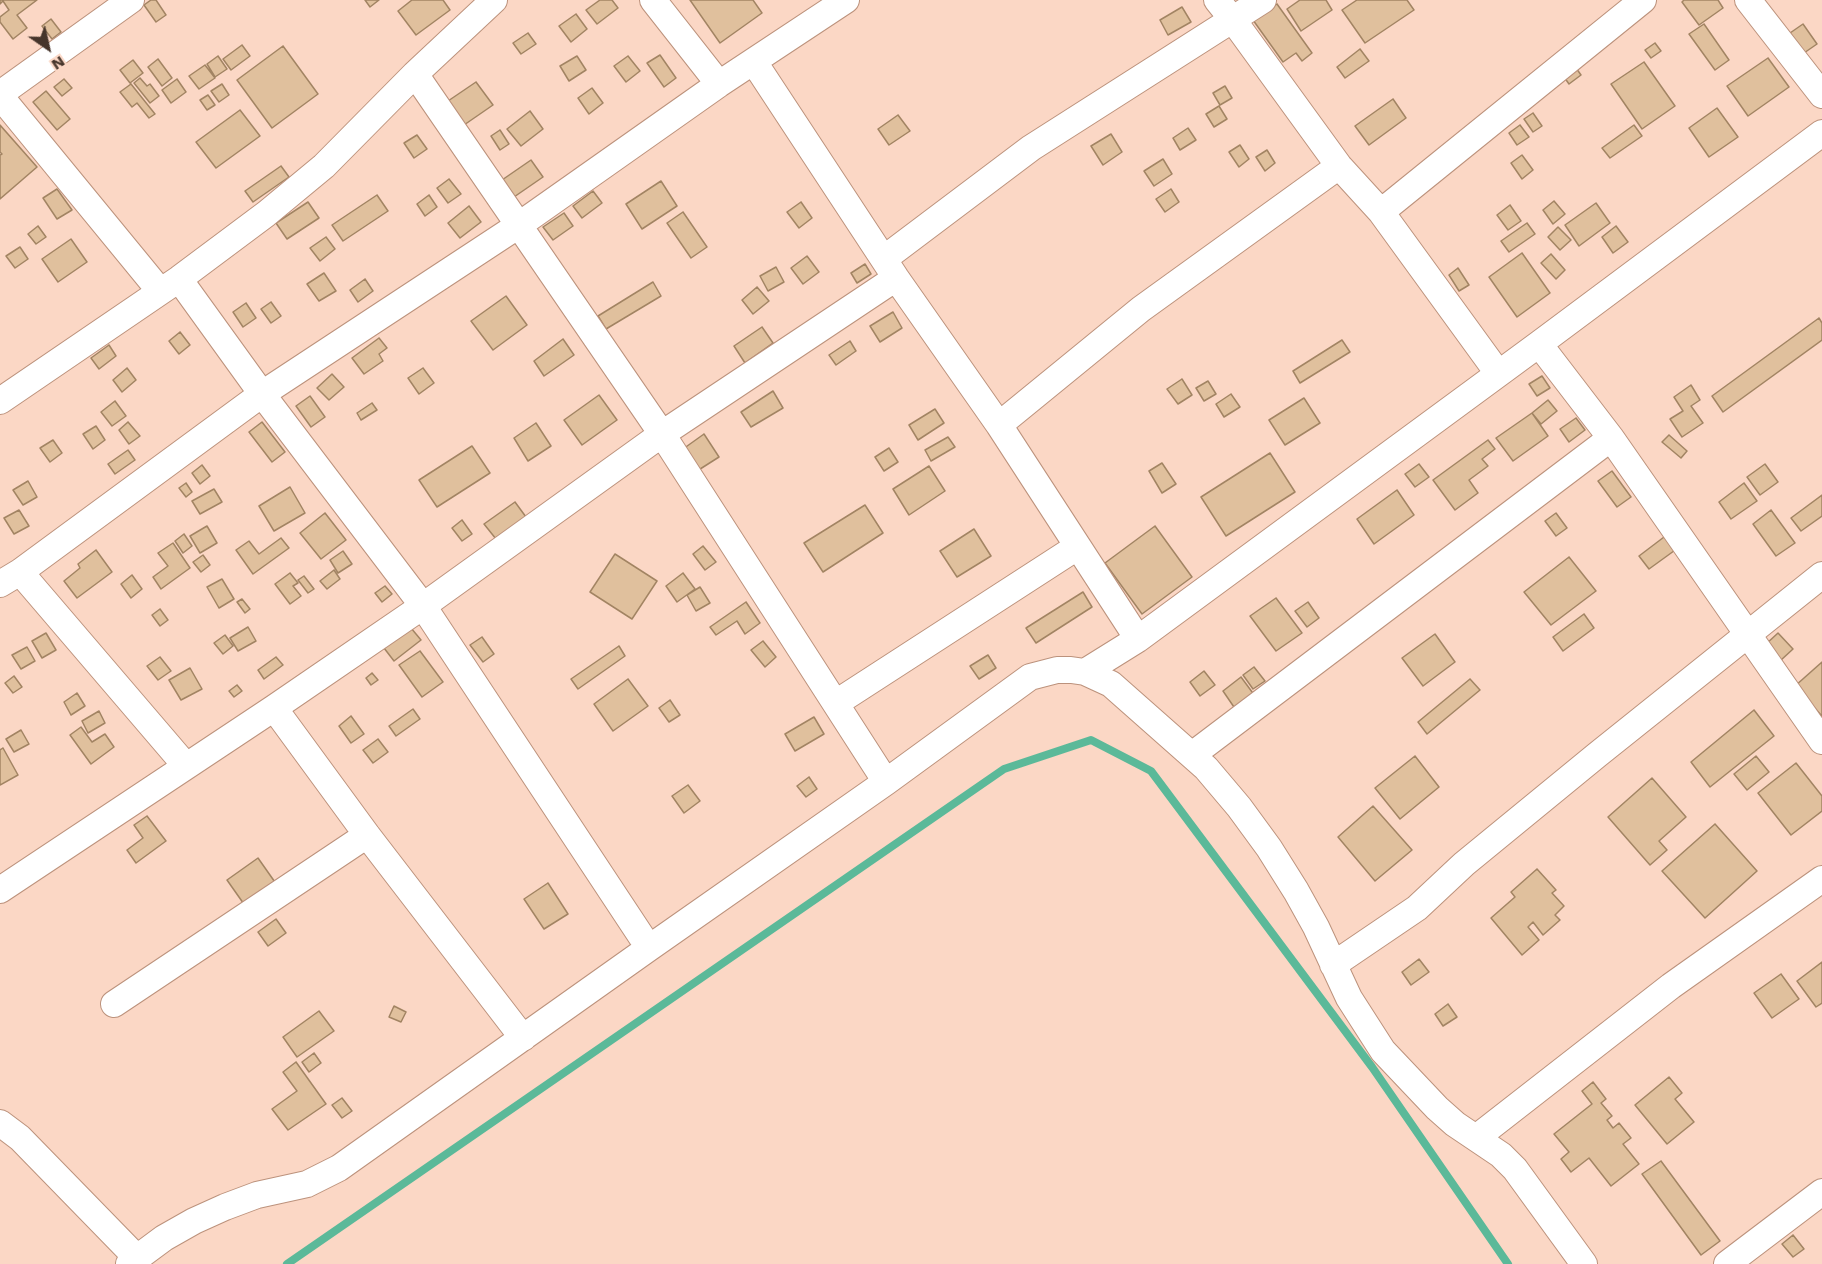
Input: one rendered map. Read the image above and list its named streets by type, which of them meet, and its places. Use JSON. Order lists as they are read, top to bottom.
{
  "north": "bottom right"
}
